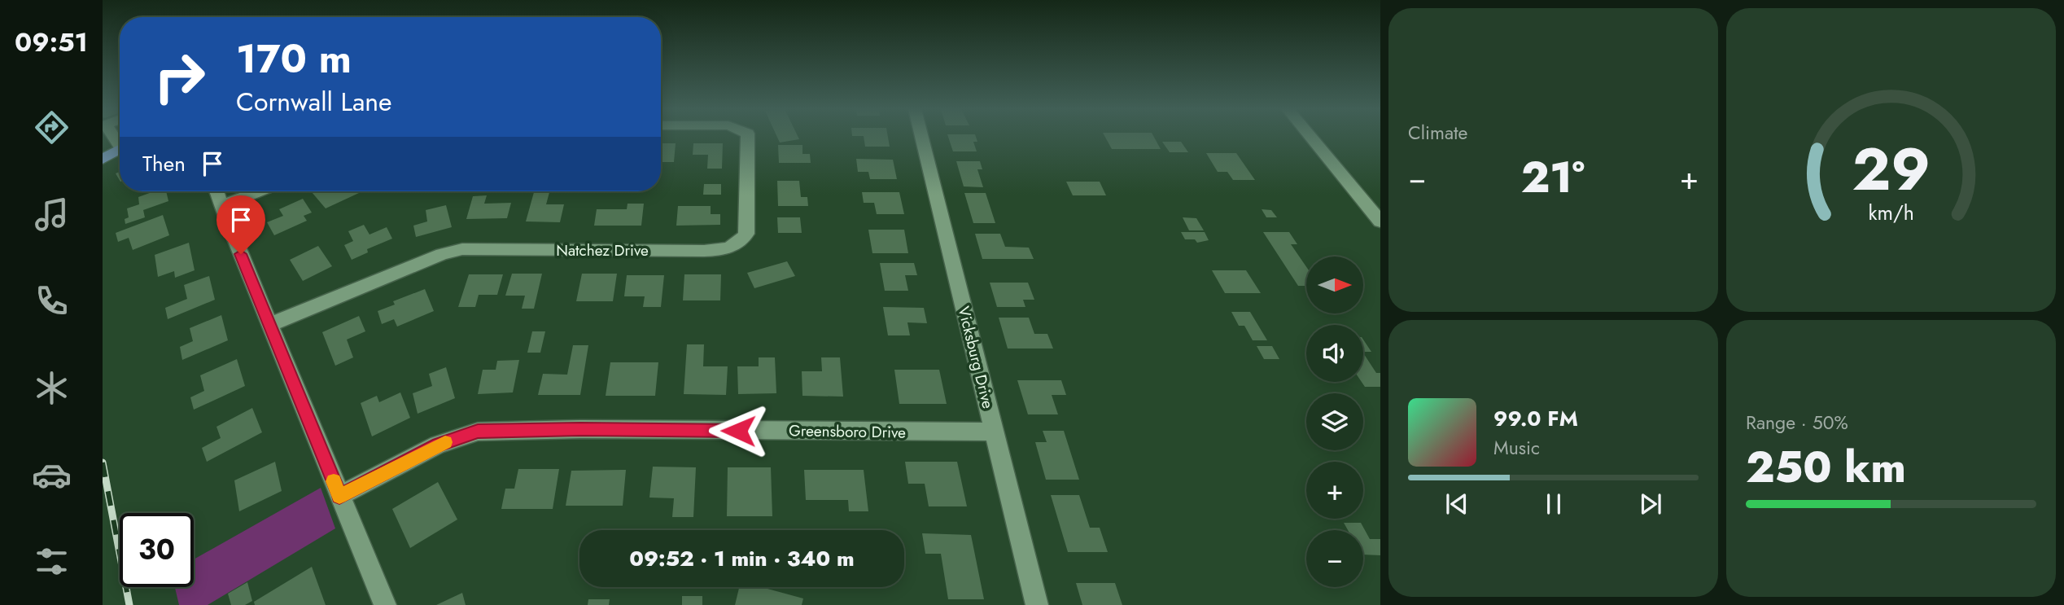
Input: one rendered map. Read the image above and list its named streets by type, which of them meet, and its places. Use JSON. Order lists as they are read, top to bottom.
{
  "streets": {
    "street": ["Natchez Drive", "Vicksburg Drive", "Greensboro Drive"]
  },
  "crossings": [
    ["Vicksburg Drive", "Greensboro Drive"]
  ],
  "north": "right",
  "page": {
    "tabs": "09:51",
    "tile": [
      "Climate",
      ["Range · 50%", "250 km"]
    ],
    "turn": ["170 m", "Cornwall Lane"],
    "then": "Then",
    "heat": ["−", "21°", "+"],
    "map_buttons": ["+", "−"],
    "song": ["99.0 FM", "Music"],
    "limit": "30",
    "trip": "09:52 · 1 min · 340 m",
    "gauge": ["29", "km/h"]
  }
}
